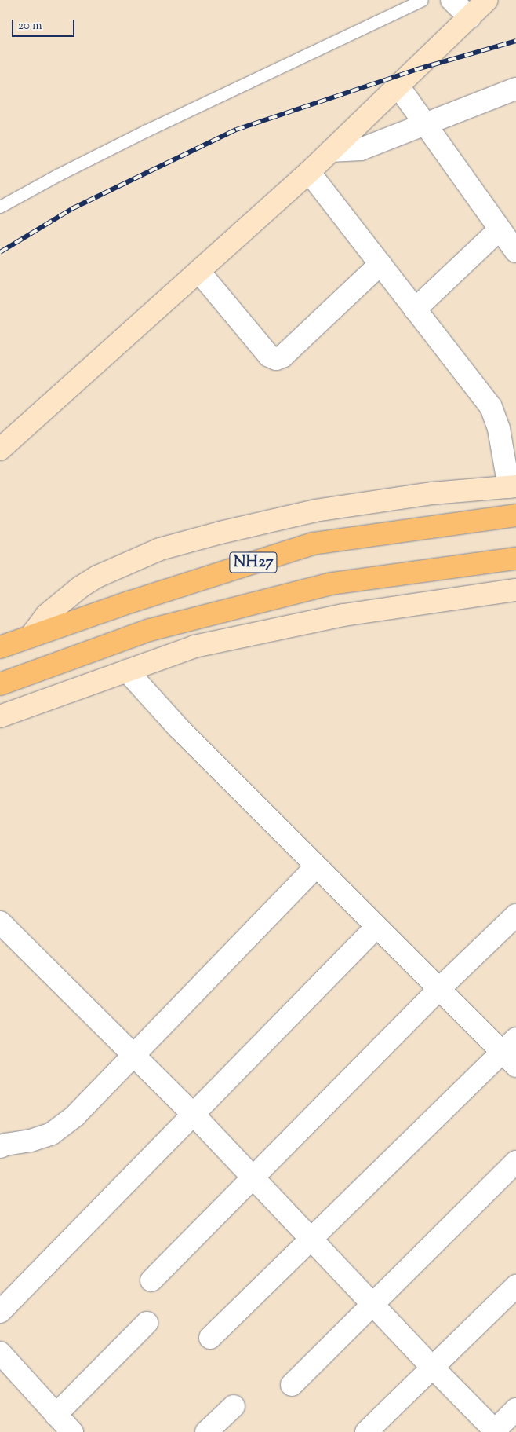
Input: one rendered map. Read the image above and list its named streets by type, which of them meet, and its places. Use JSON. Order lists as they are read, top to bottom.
{
  "streets": {
    "highway": ["NH27"]
  },
  "scale_bar": "20 m"
}
